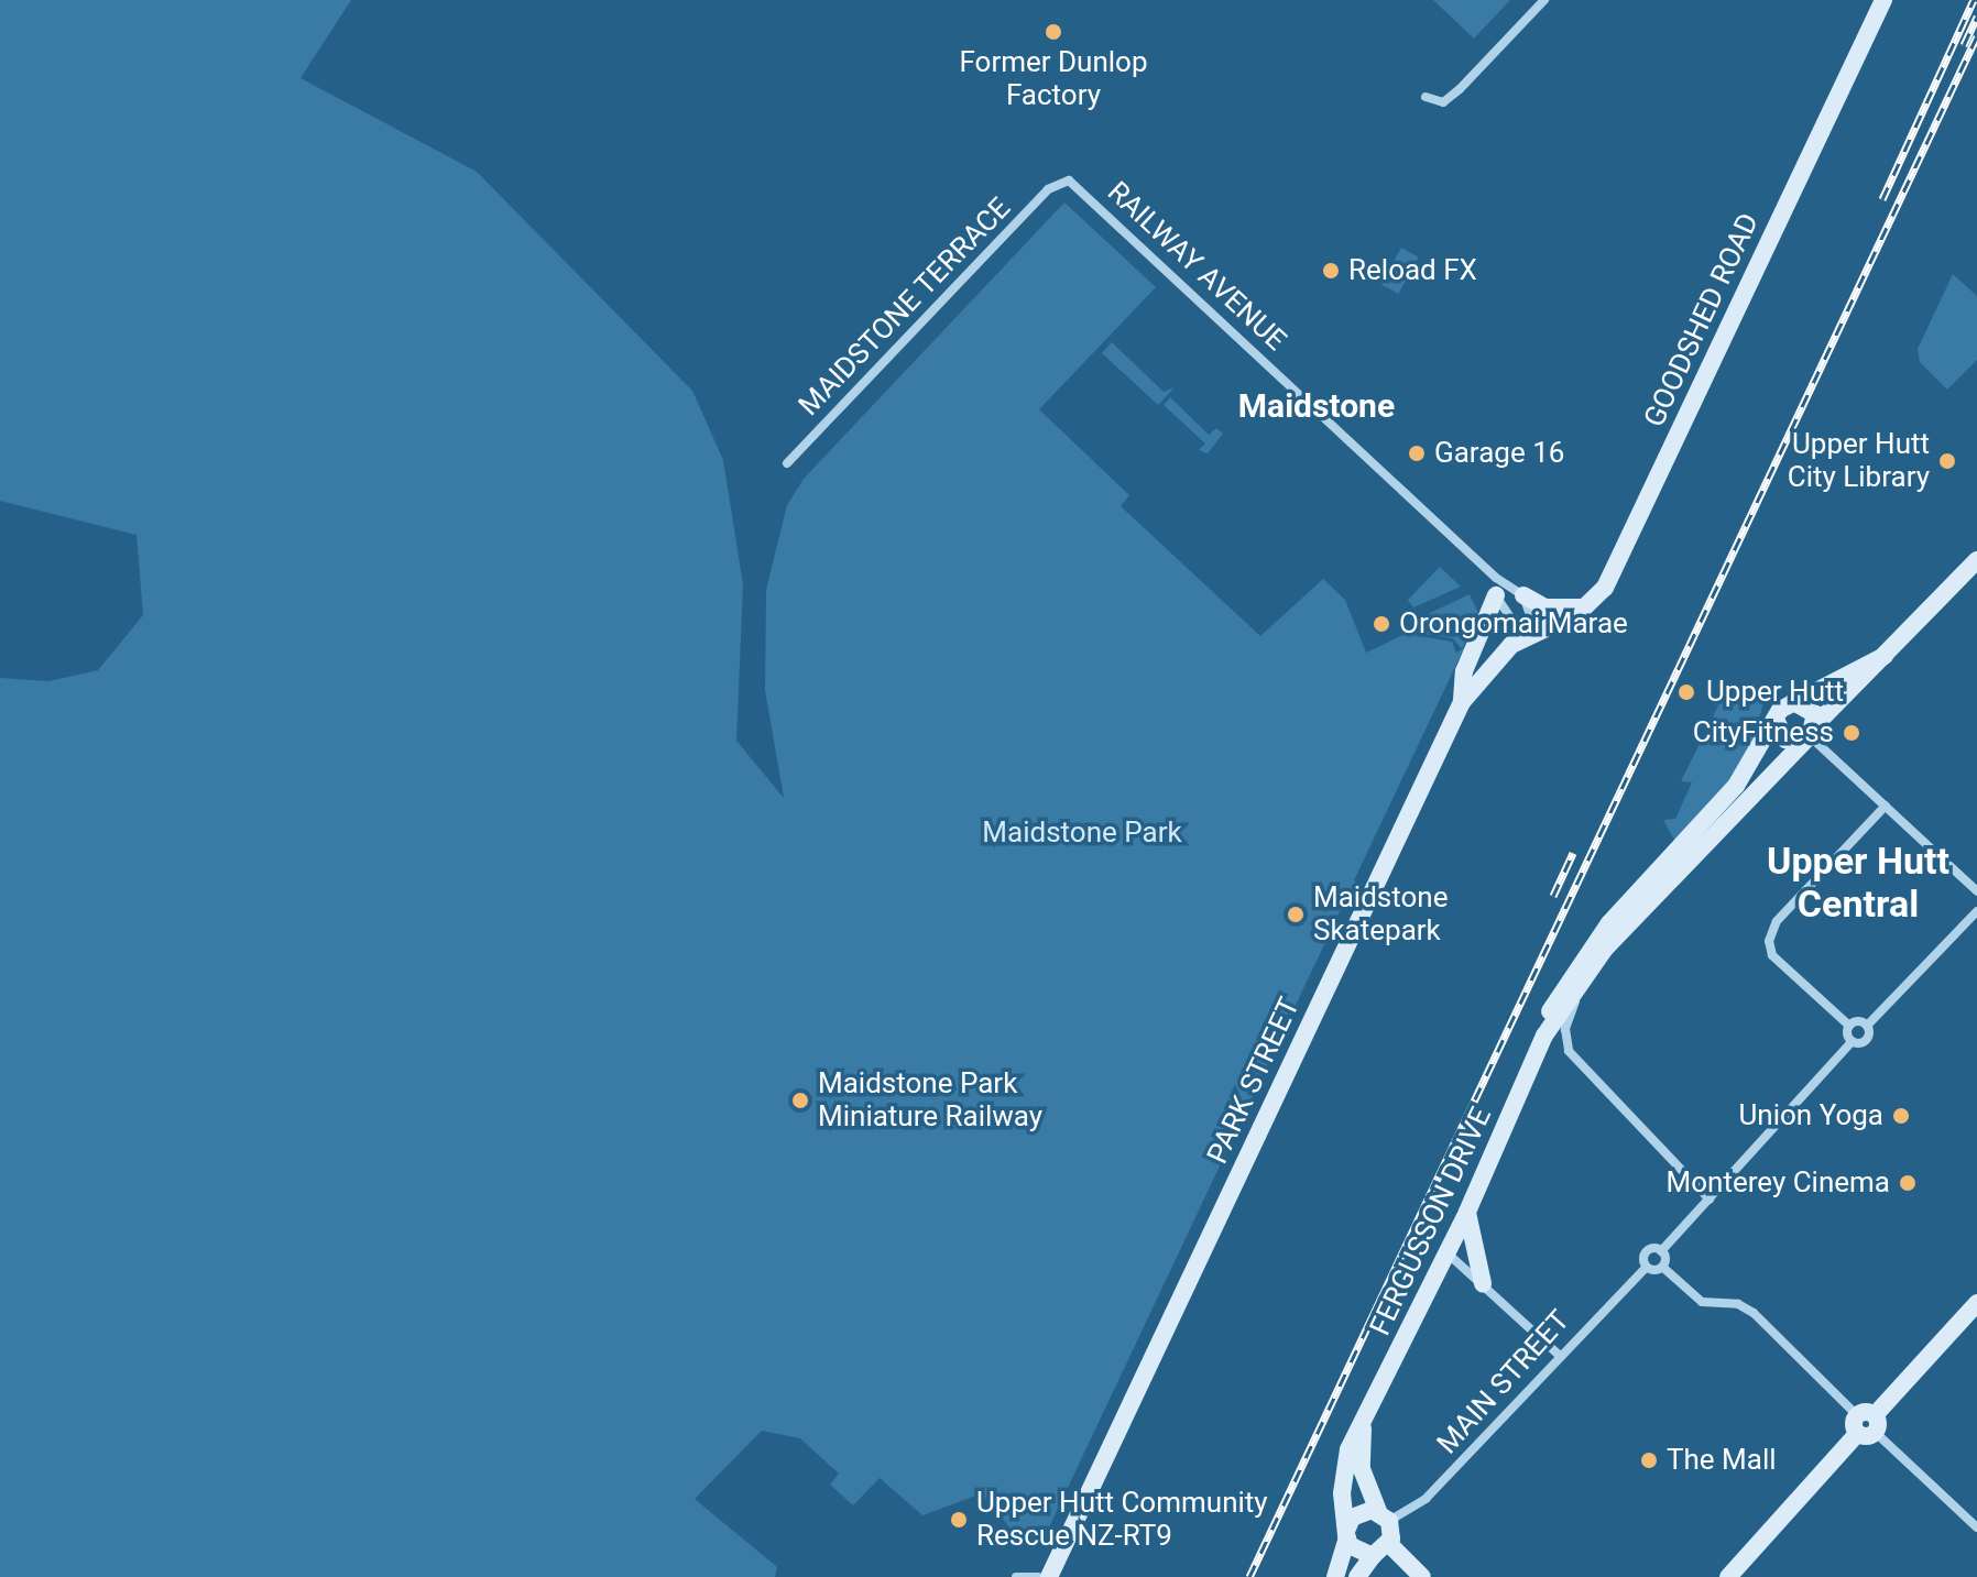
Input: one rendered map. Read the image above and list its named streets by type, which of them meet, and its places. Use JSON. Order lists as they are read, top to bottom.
{
  "streets": {
    "street": [
      "RAILWAY AVENUE",
      "MAIDSTONE TERRACE",
      "GOODSHED ROAD",
      "PARK STREET",
      "FERGUSSON DRIVE",
      "MAIN STREET"
    ]
  },
  "crossings": [
    ["RAILWAY AVENUE", "MAIDSTONE TERRACE"],
    ["RAILWAY AVENUE", "PARK STREET"],
    ["FERGUSSON DRIVE", "MAIN STREET"]
  ],
  "districts": ["Maidstone", "Upper Hutt Central"],
  "parks": ["Maidstone Park"],
  "places": [
    "Former Dunlop Factory",
    "Reload FX",
    "Garage 16",
    "Upper Hutt City Library",
    "Orongomai Marae",
    "Upper Hutt",
    "CityFitness",
    "Maidstone Skatepark",
    "Maidstone Park Miniature Railway",
    "Union Yoga",
    "Monterey Cinema",
    "The Mall",
    "Upper Hutt Community Rescue NZ-RT9"
  ]
}
